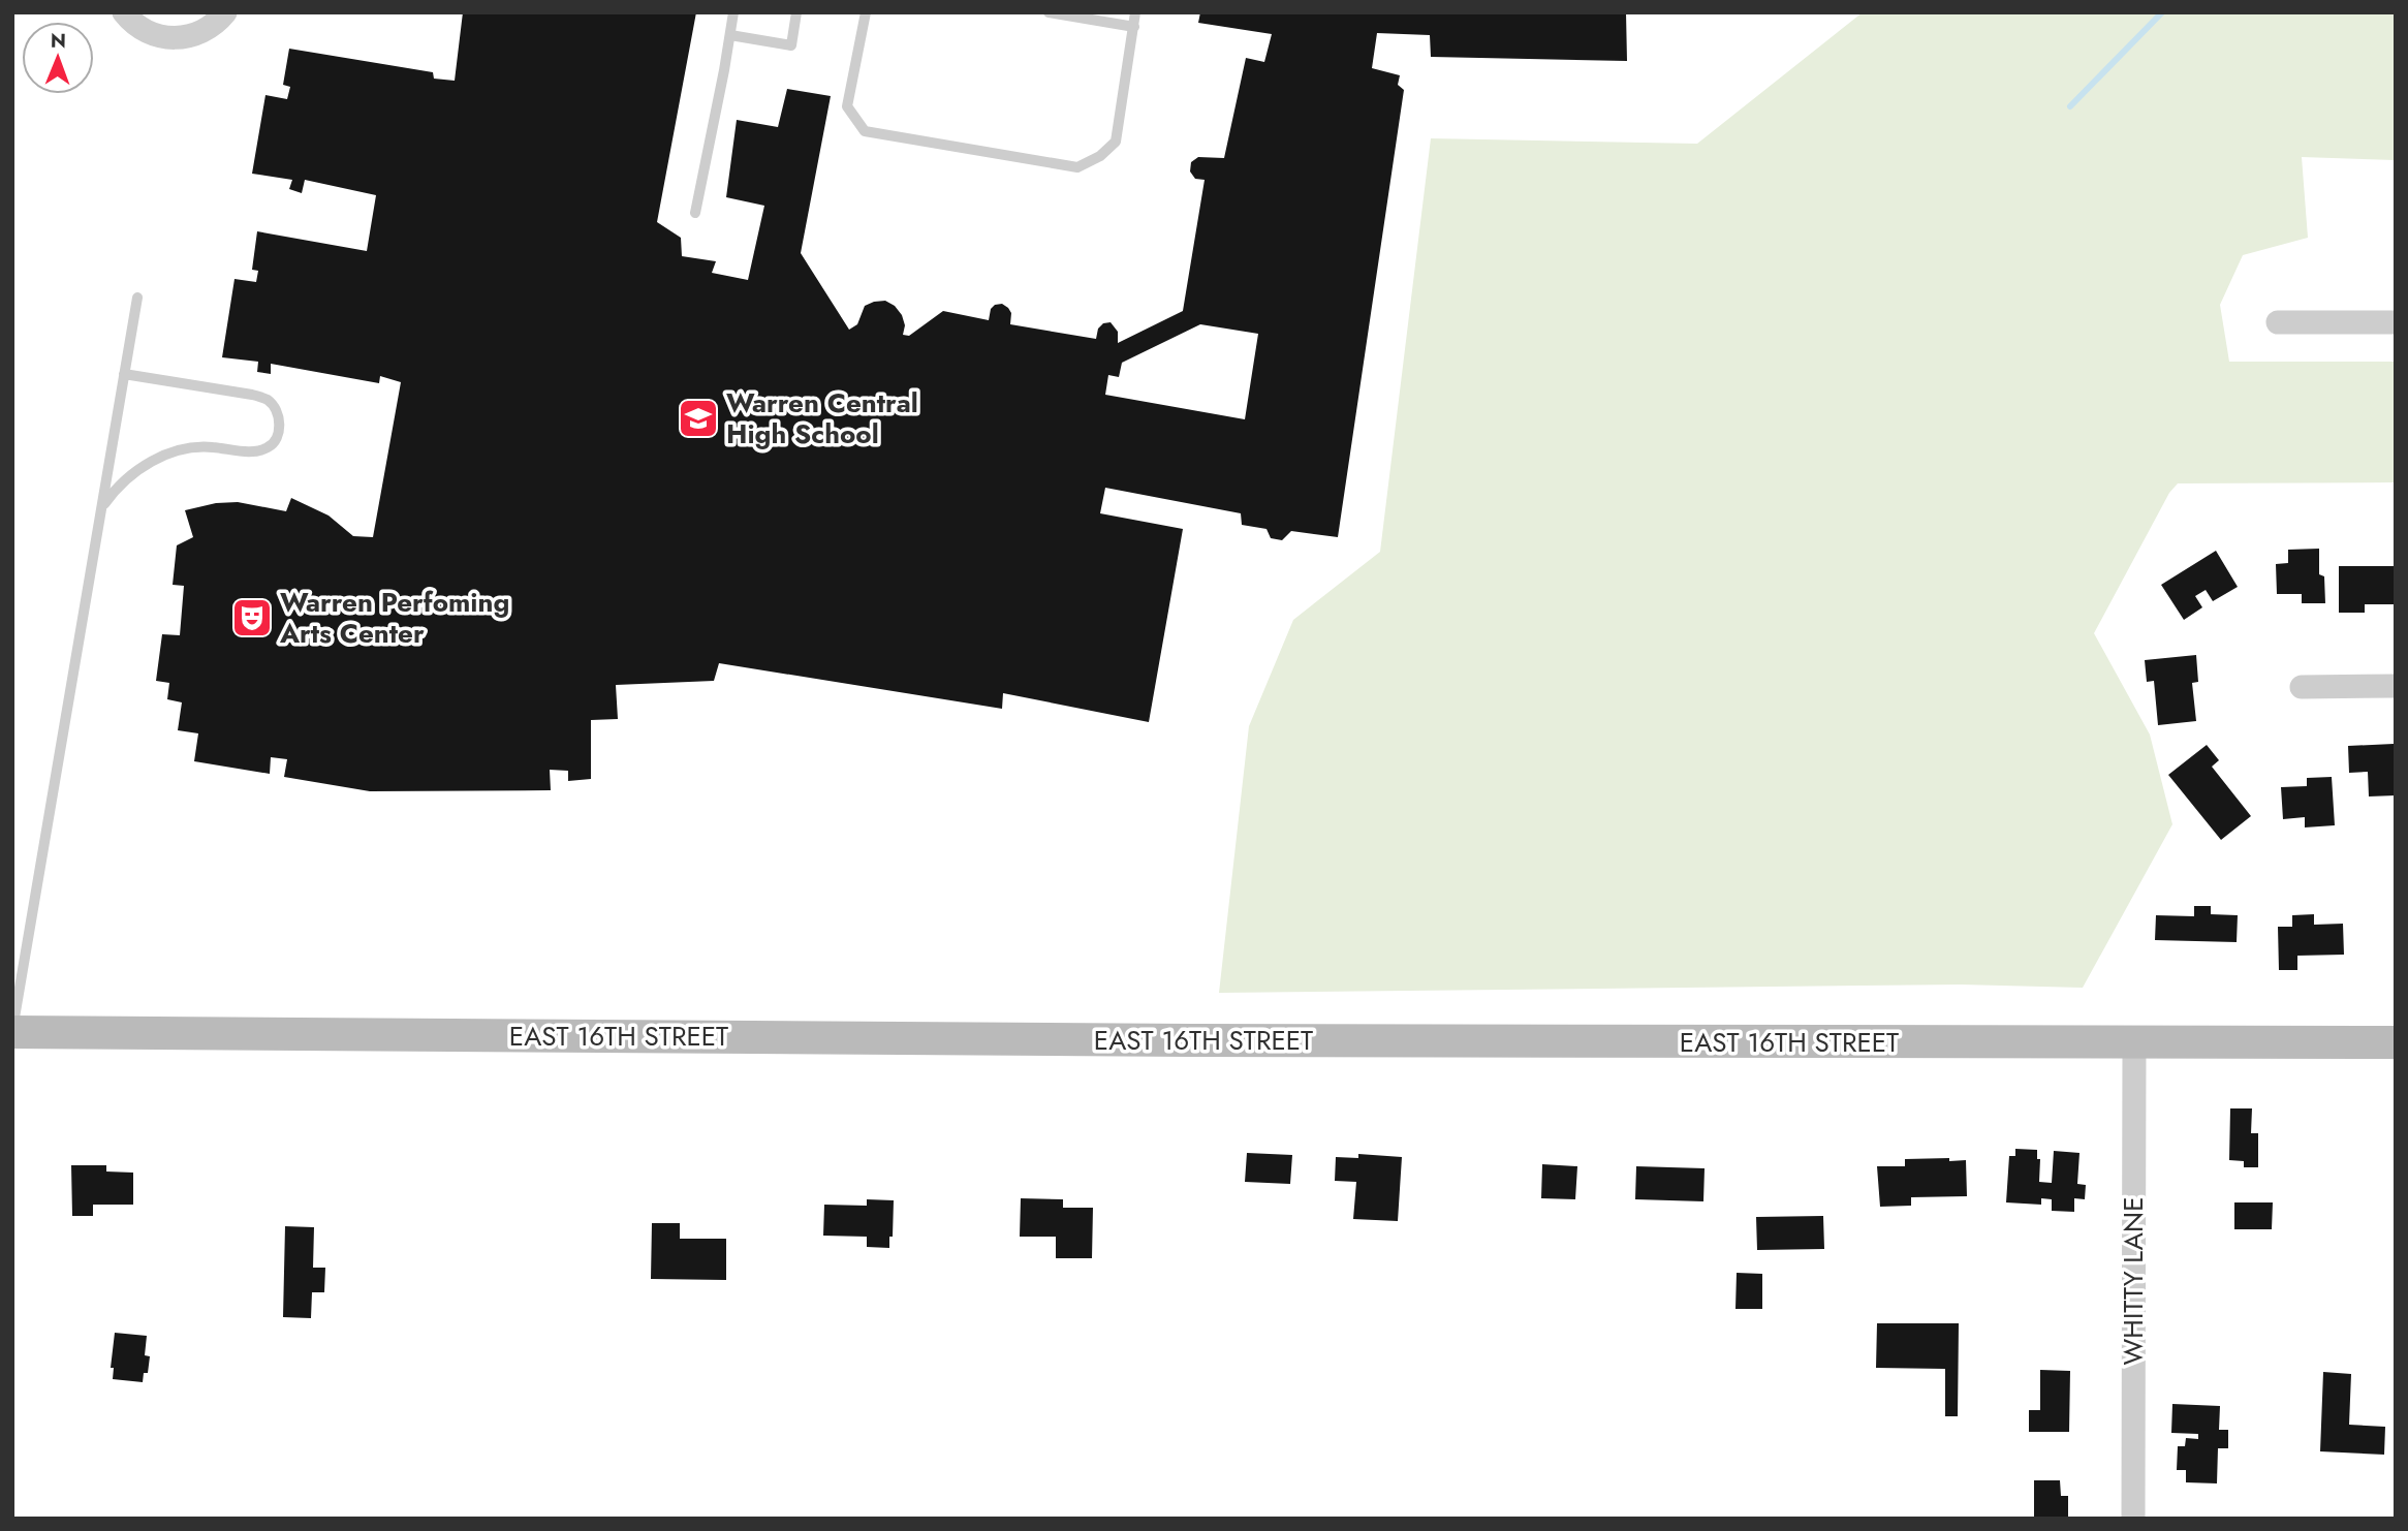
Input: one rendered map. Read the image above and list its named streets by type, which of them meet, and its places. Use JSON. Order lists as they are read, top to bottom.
{
  "streets": {
    "street": ["EAST 16TH STREET", "WHITTY LANE"]
  },
  "crossings": [
    ["EAST 16TH STREET", "WHITTY LANE"]
  ],
  "places": {
    "school or university": ["Warren Central High School"],
    "theatre": ["Warren Perfoming Arts Center"]
  },
  "north": "top"
}
